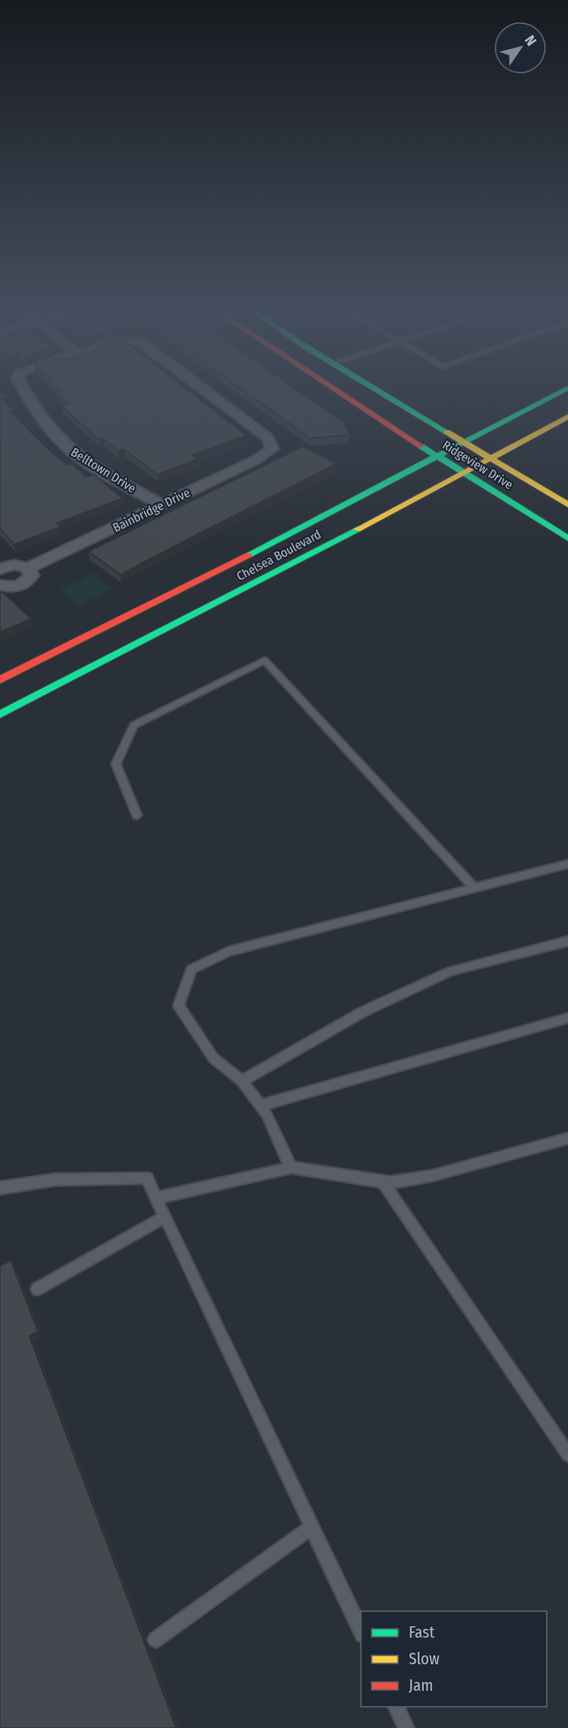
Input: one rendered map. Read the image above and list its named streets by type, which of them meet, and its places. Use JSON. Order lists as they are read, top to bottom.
{
  "streets": {
    "main road": ["Ridgeview Drive", "Chelsea Boulevard"],
    "street": ["Belltown Drive", "Bainbridge Drive"]
  },
  "crossings": [
    ["Ridgeview Drive", "Chelsea Boulevard"],
    ["Belltown Drive", "Bainbridge Drive"]
  ],
  "legend": ["Fast", "Slow", "Jam"],
  "north": "top right"
}
